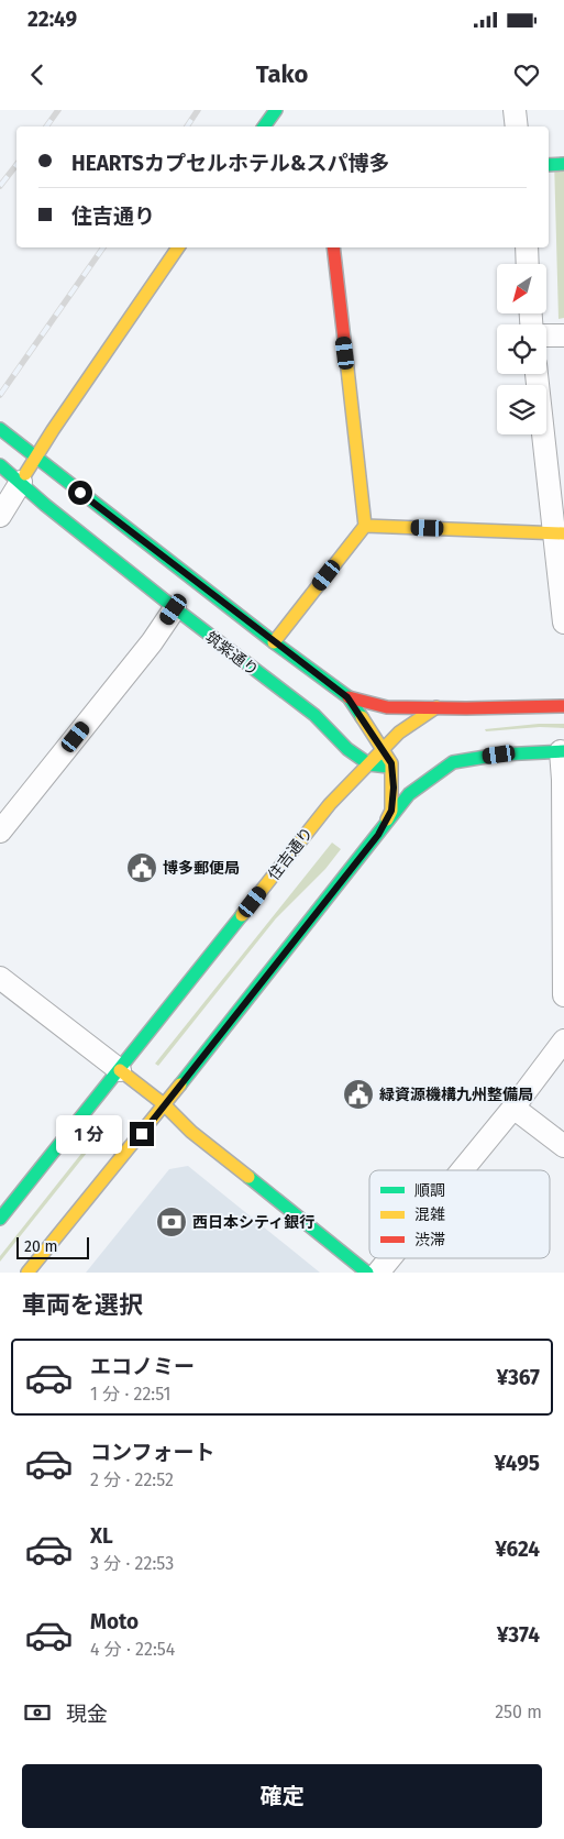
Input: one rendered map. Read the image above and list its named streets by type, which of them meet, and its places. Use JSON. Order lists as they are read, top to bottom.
{
  "streets": {
    "street": ["筑紫通り", "住吉通り"]
  },
  "crossings": [
    ["筑紫通り", "住吉通り"]
  ],
  "places": {
    "public building": ["博多郵便局", "緑資源機構九州整備局"],
    "bank": ["西日本シティ銀行"]
  },
  "legend": ["順調", "混雑", "渋滞"],
  "scale_bar": "20 m",
  "north": "bottom left",
  "page": {
    "status": "22:49",
    "header": "Tako",
    "banner": ["HEARTSカプセルホテル&スパ博多", "住吉通り"],
    "bubble": "1 分",
    "scale": "20 m",
    "heading": "車両を選択",
    "list": [
      {
        "name": "エコノミー",
        "note": "1 分 · 22:51",
        "value": "¥367"
      },
      {
        "name": "コンフォート",
        "note": "2 分 · 22:52",
        "value": "¥495"
      },
      {
        "name": "XL",
        "note": "3 分 · 22:53",
        "value": "¥624"
      },
      {
        "name": "Moto",
        "note": "4 分 · 22:54",
        "value": "¥374"
      }
    ],
    "pay": ["現金", "250 m"],
    "buttons": "確定"
  }
}
